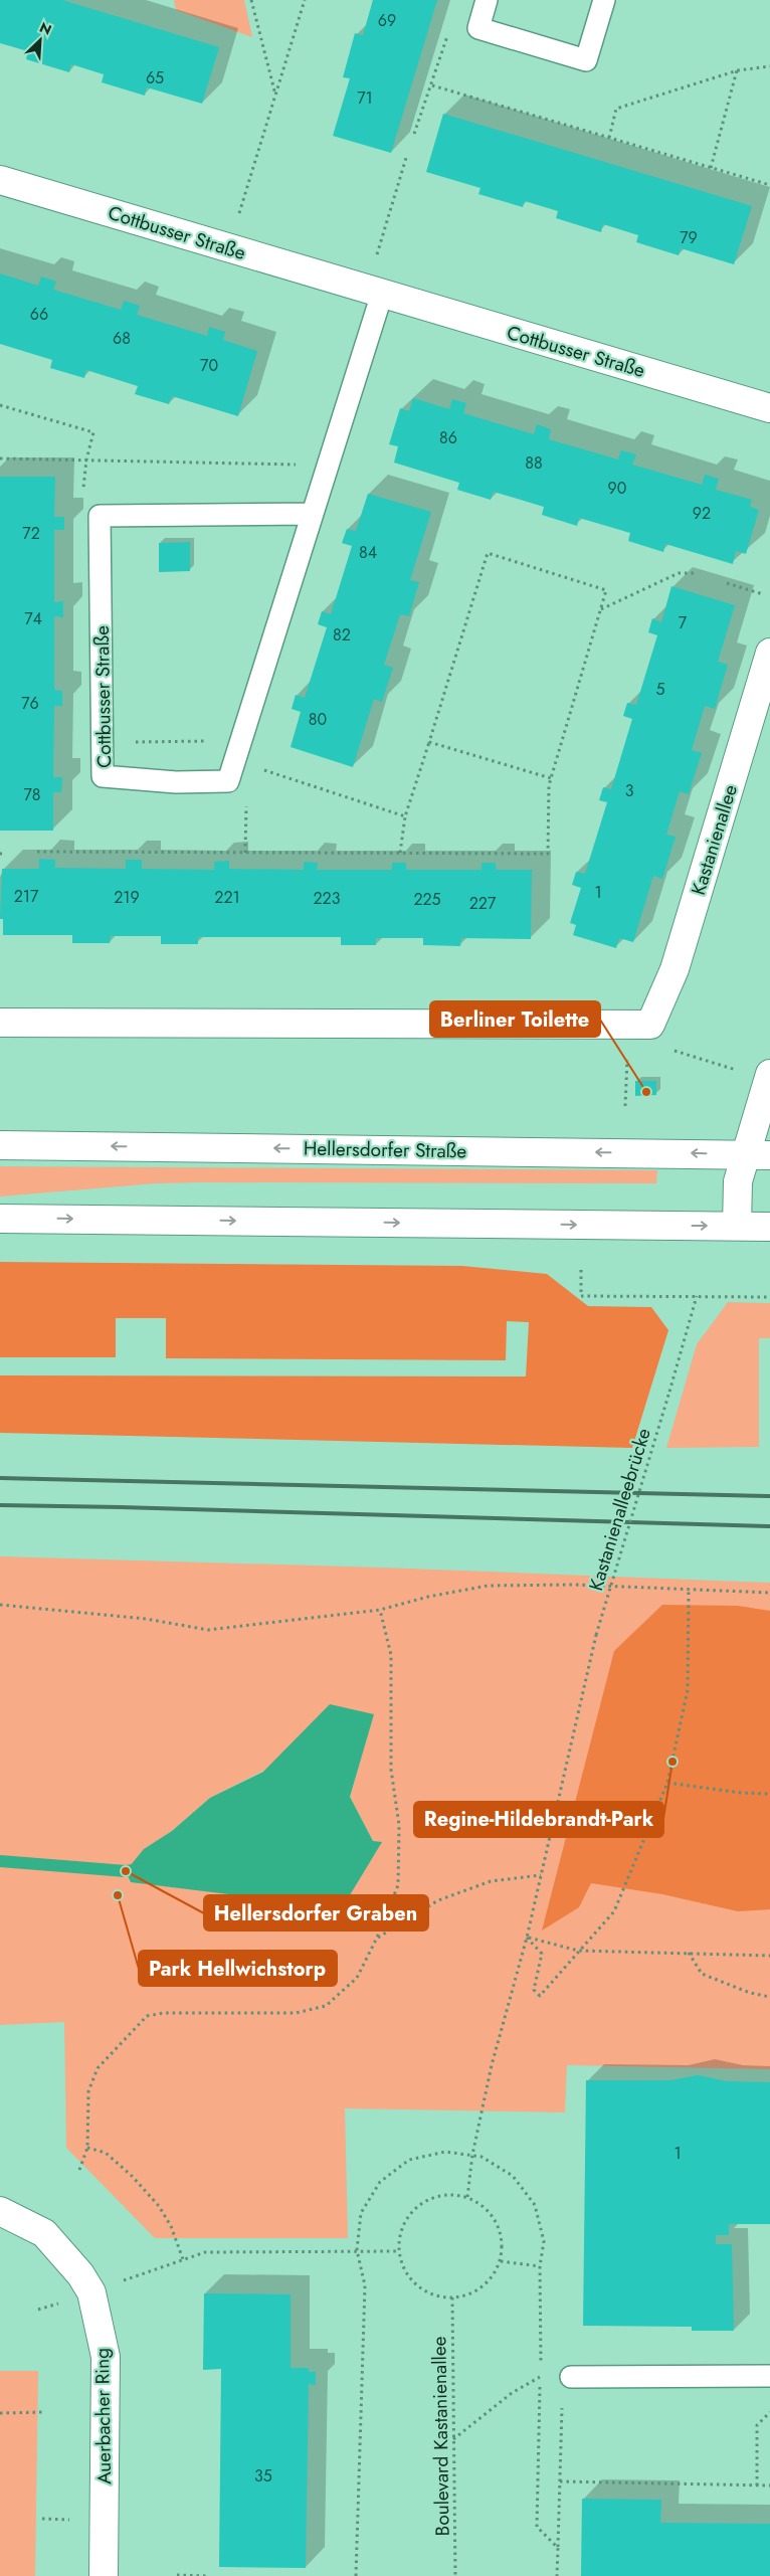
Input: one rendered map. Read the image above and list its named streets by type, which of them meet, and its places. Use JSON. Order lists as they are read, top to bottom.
{
  "streets": {
    "street": [
      "Cottbusser Straße",
      "Kastanienallee",
      "Hellersdorfer Straße",
      "Auerbacher Ring"
    ],
    "path": ["Kastanienalleebrücke", "Boulevard Kastanienallee"]
  },
  "crossings": [
    ["Kastanienalleebrücke", "Boulevard Kastanienallee"]
  ],
  "places": [
    "Berliner Toilette",
    "Regine-Hildebrandt-Park",
    "Hellersdorfer Graben",
    "Park Hellwichstorp"
  ],
  "house_numbers": [
    "69",
    "65",
    "71",
    "79",
    "66",
    "68",
    "70",
    "86",
    "88",
    "90",
    "92",
    "72",
    "84",
    "74",
    "7",
    "82",
    "5",
    "76",
    "80",
    "3",
    "78",
    "1",
    "217",
    "219",
    "221",
    "223",
    "225",
    "227",
    "1",
    "35"
  ],
  "north": "top right"
}
